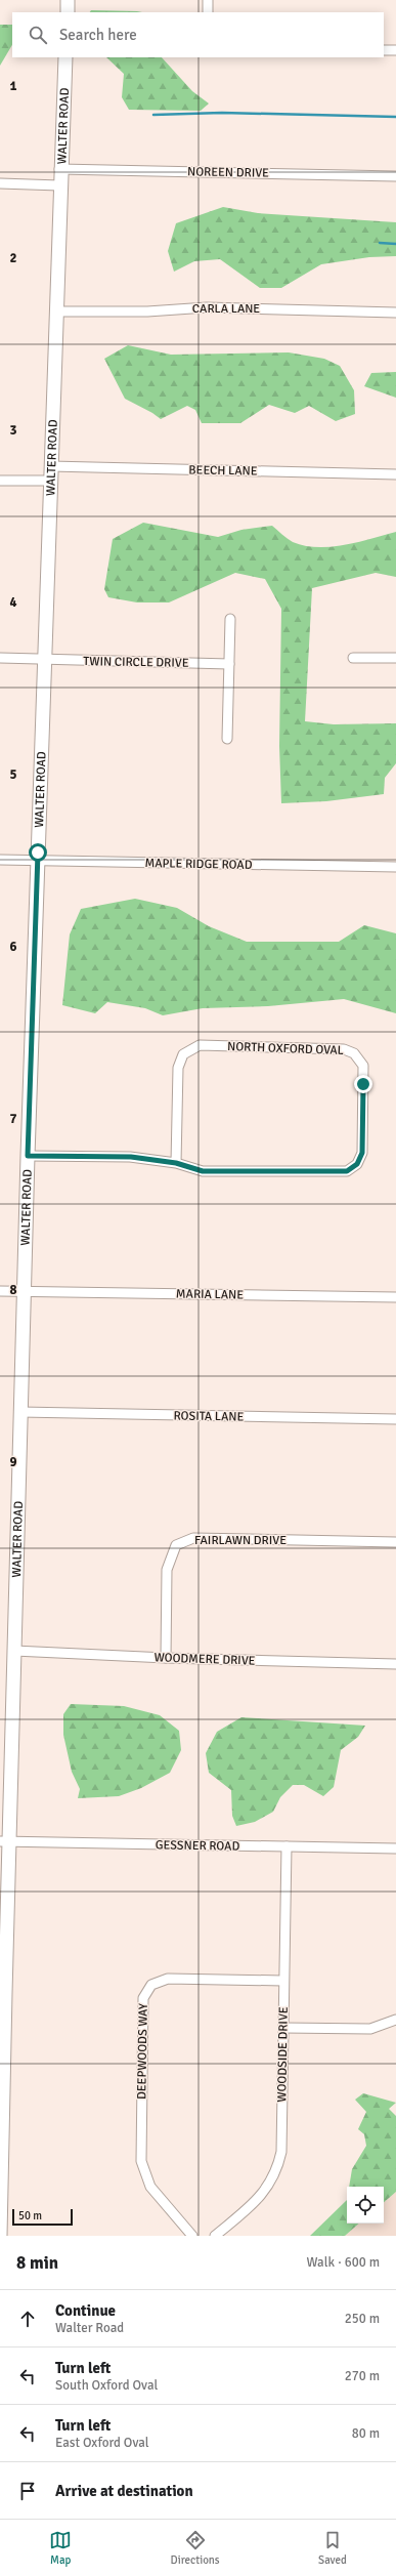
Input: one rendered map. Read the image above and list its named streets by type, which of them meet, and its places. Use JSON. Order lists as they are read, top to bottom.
{
  "streets": {
    "street": [
      "WALTER ROAD",
      "NOREEN DRIVE",
      "CARLA LANE",
      "BEECH LANE",
      "TWIN CIRCLE DRIVE",
      "MAPLE RIDGE ROAD",
      "NORTH OXFORD OVAL",
      "MARIA LANE",
      "ROSITA LANE",
      "FAIRLAWN DRIVE",
      "WOODMERE DRIVE",
      "GESSNER ROAD",
      "DEEPWOODS WAY",
      "WOODSIDE DRIVE"
    ]
  },
  "crossings": [
    ["WALTER ROAD", "NOREEN DRIVE"],
    ["WALTER ROAD", "CARLA LANE"],
    ["WALTER ROAD", "BEECH LANE"],
    ["WALTER ROAD", "TWIN CIRCLE DRIVE"],
    ["WALTER ROAD", "MAPLE RIDGE ROAD"],
    ["WALTER ROAD", "MARIA LANE"],
    ["WALTER ROAD", "ROSITA LANE"],
    ["WALTER ROAD", "WOODMERE DRIVE"],
    ["WALTER ROAD", "GESSNER ROAD"],
    ["FAIRLAWN DRIVE", "WOODMERE DRIVE"],
    ["GESSNER ROAD", "WOODSIDE DRIVE"],
    ["DEEPWOODS WAY", "WOODSIDE DRIVE"]
  ],
  "scale_bar": "50 m",
  "page": {
    "search": "Search here",
    "scale": "50 m",
    "heading": ["8 min", "Walk · 600 m"],
    "list": [
      ["Continue", "Walter Road", "250 m"],
      ["Turn left", "South Oxford Oval", "270 m"],
      ["Turn left", "East Oxford Oval", "80 m"],
      "Arrive at destination"
    ],
    "nav": ["Map", "Directions", "Saved"]
  },
  "grid": {
    "rows": [
      "1",
      "2",
      "3",
      "4",
      "5",
      "6",
      "7",
      "8",
      "9"
    ]
  }
}
